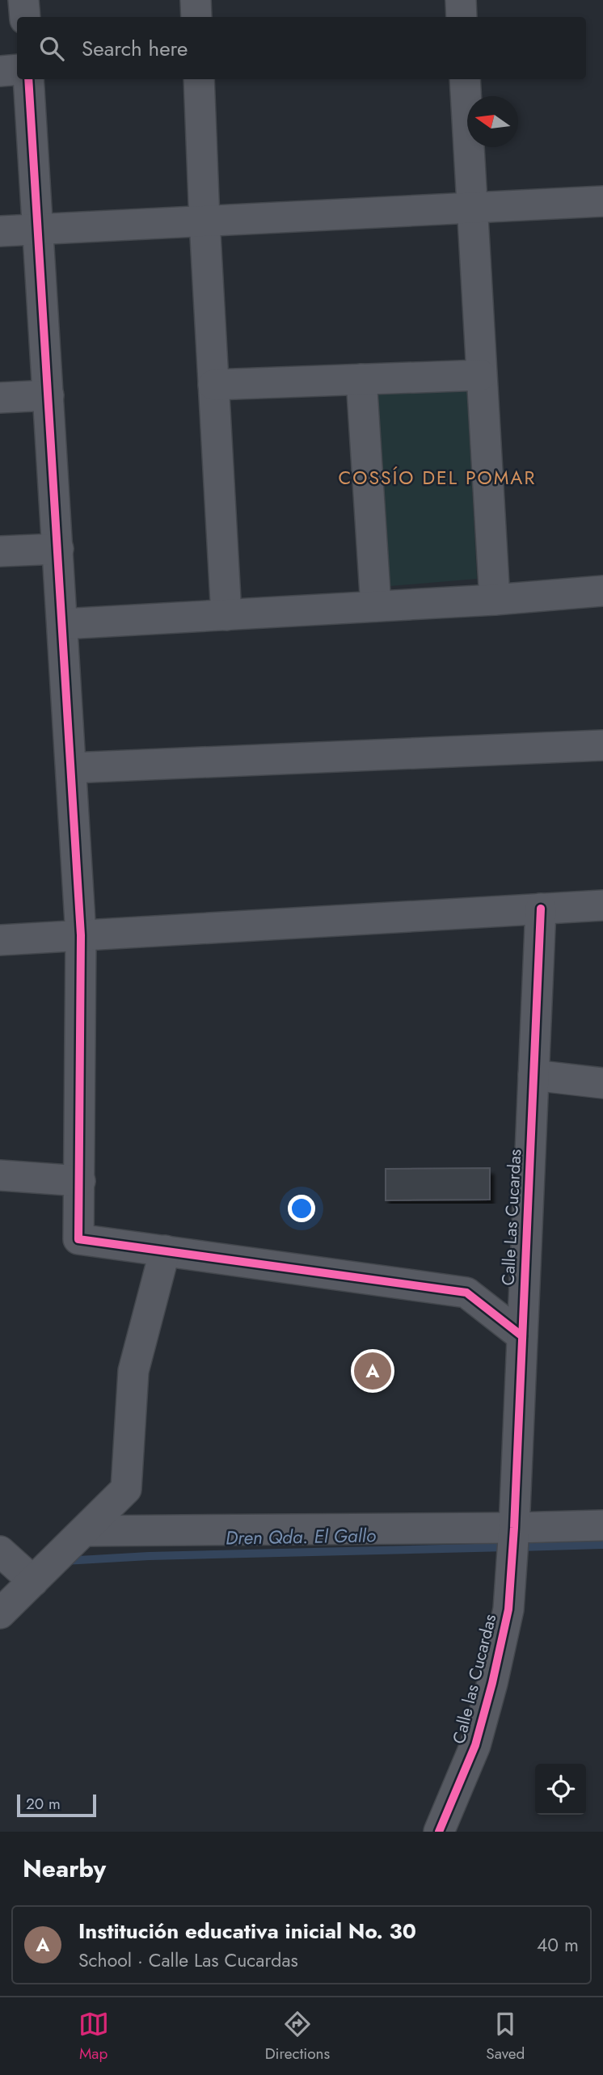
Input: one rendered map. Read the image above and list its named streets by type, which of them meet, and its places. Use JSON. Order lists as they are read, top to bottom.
{
  "streets": {
    "street": ["Calle Las Cucardas", "Calle las Cucardas"]
  },
  "crossings": [
    ["Calle Las Cucardas", "Calle las Cucardas"]
  ],
  "districts": ["COSSÍO DEL POMAR"],
  "water": ["Dren Qda. El Gallo"],
  "scale_bar": "20 m",
  "north": "left",
  "page": {
    "search": "Search here",
    "pins": "A",
    "scale": "20 m",
    "heading": "Nearby",
    "list": [
      {
        "mark": "A",
        "name": "Institución educativa inicial No. 30",
        "note": "School · Calle Las Cucardas",
        "value": "40 m"
      }
    ],
    "nav": ["Map", "Directions", "Saved"]
  }
}
